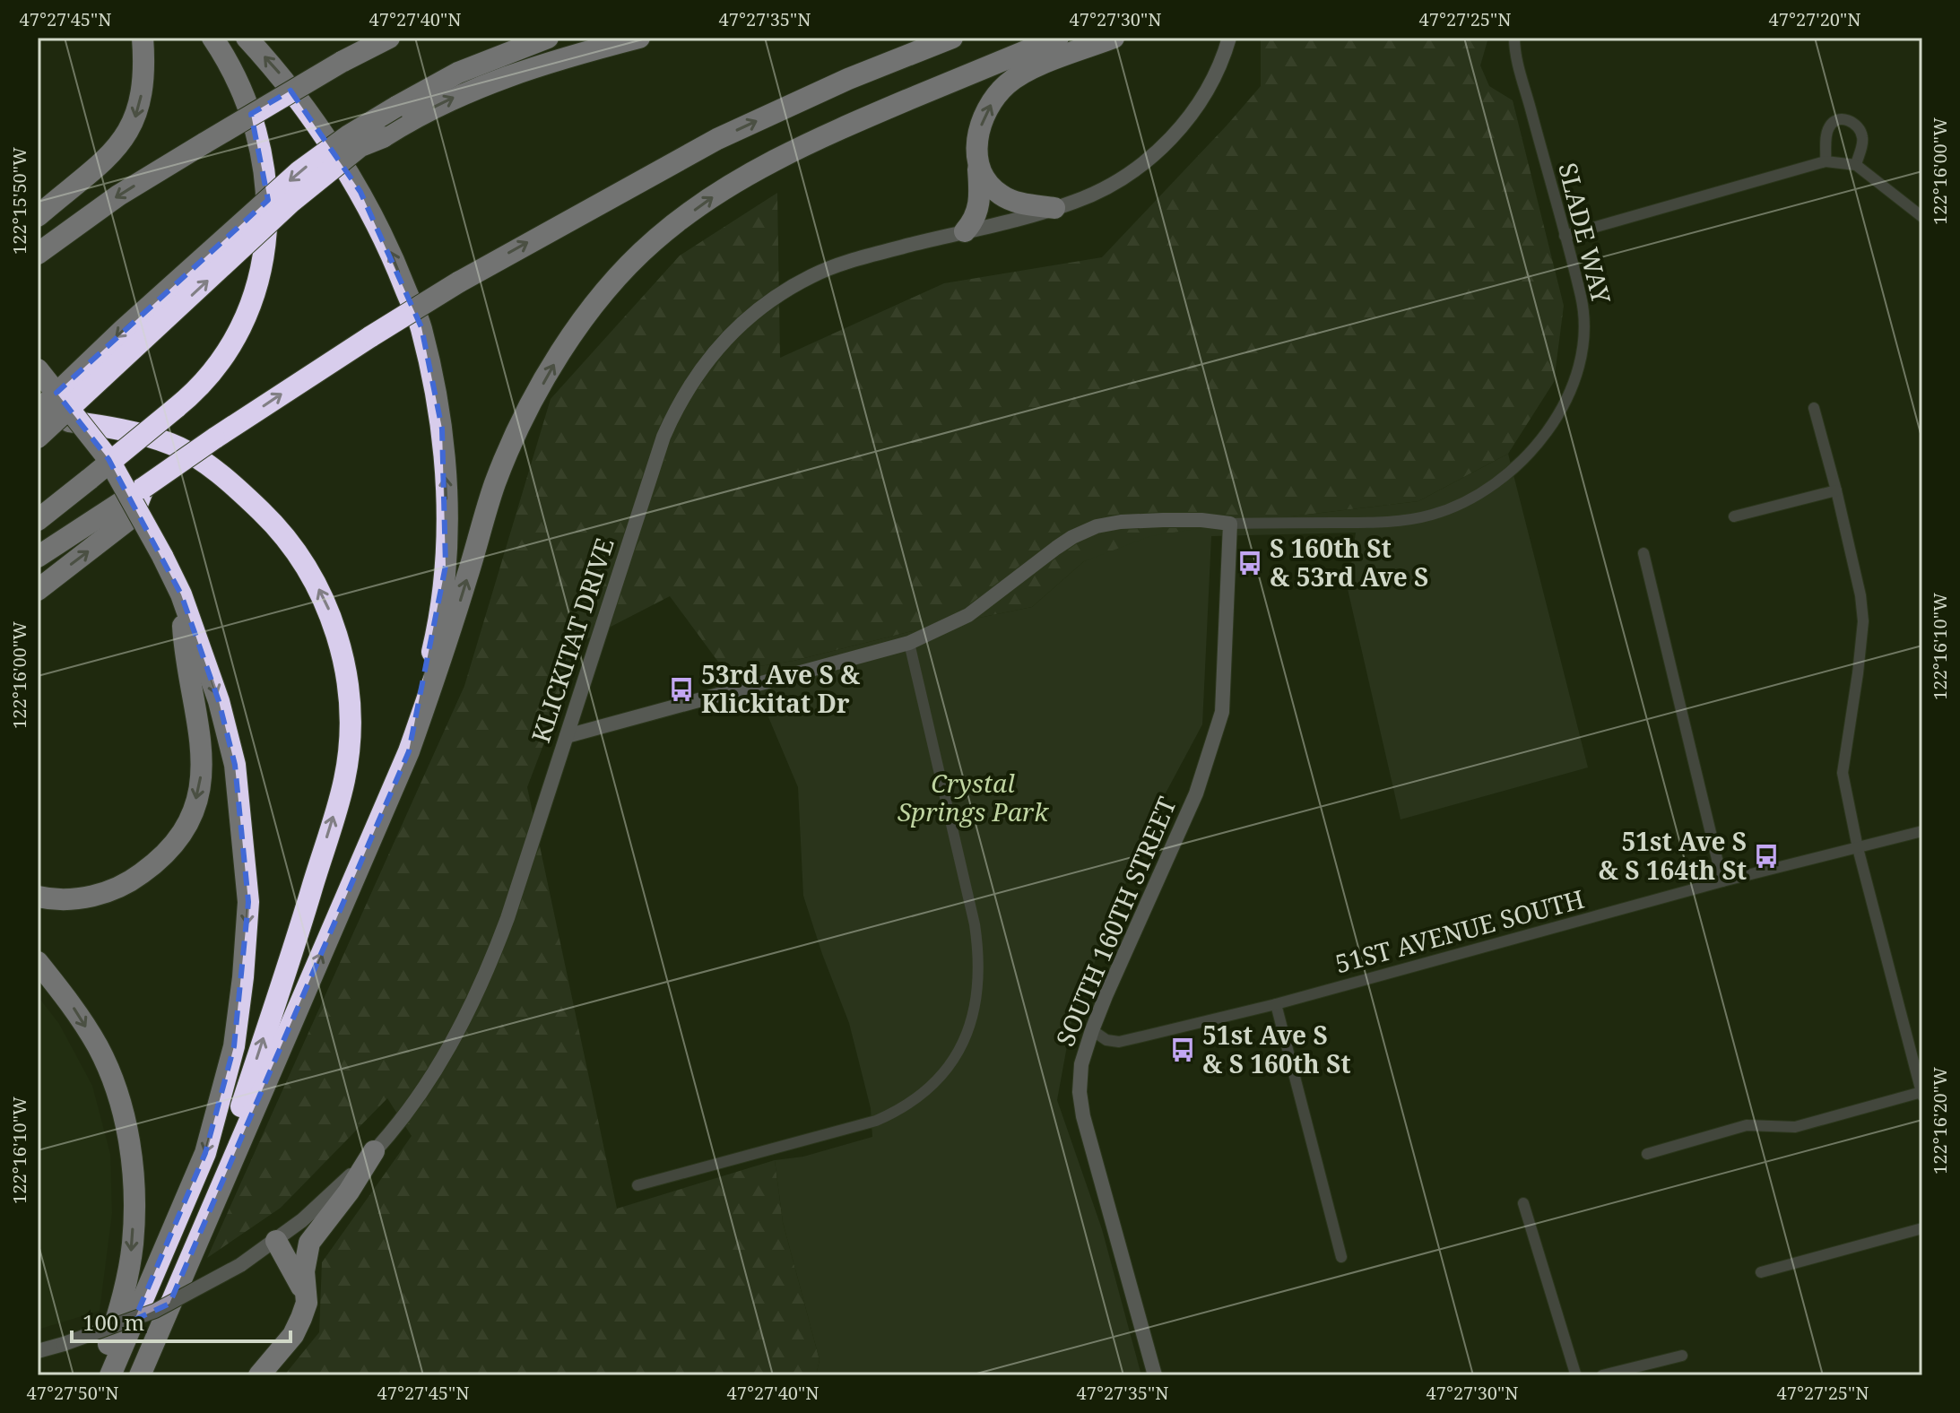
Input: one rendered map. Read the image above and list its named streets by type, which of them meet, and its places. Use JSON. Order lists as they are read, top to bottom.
{
  "streets": {
    "main road": ["KLICKITAT DRIVE", "SOUTH 160TH STREET"],
    "street": ["SLADE WAY", "51ST AVENUE SOUTH"]
  },
  "crossings": [
    ["SLADE WAY", "SOUTH 160TH STREET"],
    ["SOUTH 160TH STREET", "51ST AVENUE SOUTH"]
  ],
  "parks": ["Crystal Springs Park"],
  "places": {
    "bus stop": [
      "S 160th St & 53rd Ave S",
      "53rd Ave S & Klickitat Dr",
      "51st Ave S & S 164th St",
      "51st Ave S & S 160th St"
    ]
  },
  "scale_bar": "100 m",
  "coordinates": [
    "47°27'45\"N",
    "47°27'40\"N",
    "47°27'35\"N",
    "47°27'30\"N",
    "47°27'25\"N",
    "47°27'20\"N",
    "122°16'00\"W",
    "122°15'50\"W",
    "122°16'10\"W",
    "122°16'20\"W",
    "47°27'50\"N"
  ]
}
